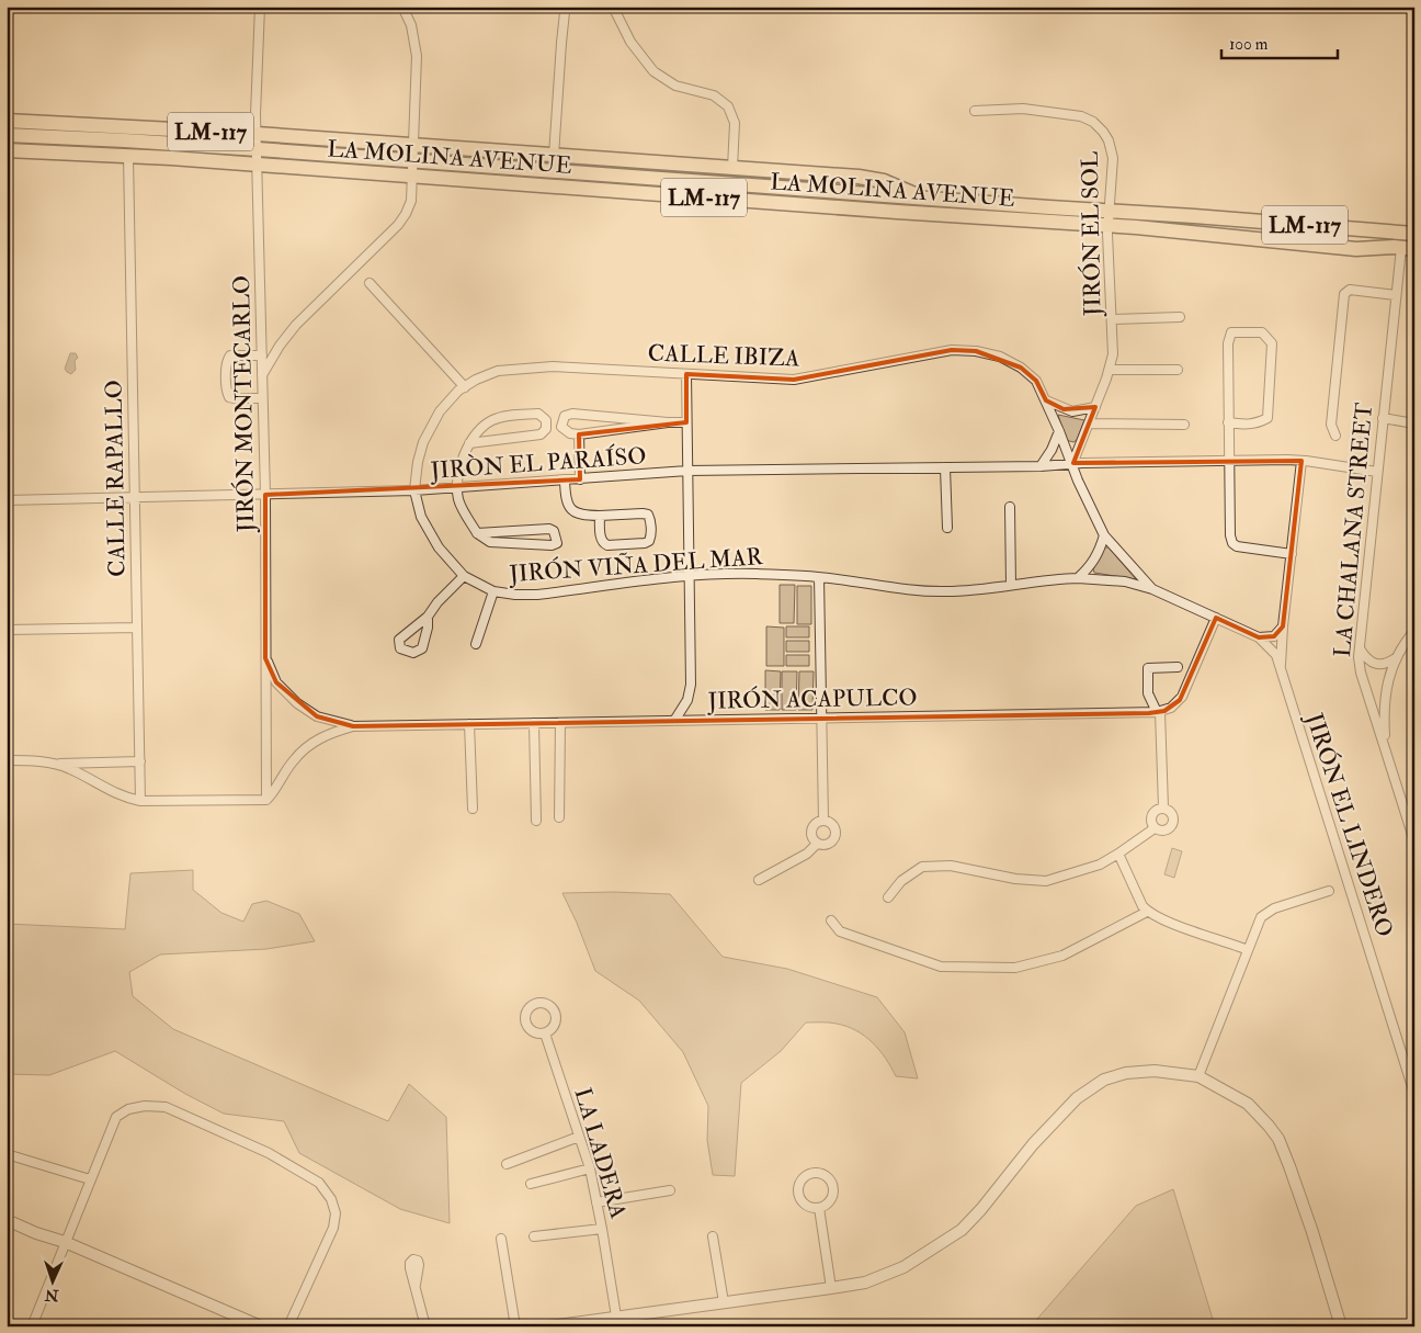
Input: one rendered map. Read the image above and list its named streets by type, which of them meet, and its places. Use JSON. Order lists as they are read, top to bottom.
{
  "streets": {
    "main road": ["LM-117", "LA MOLINA AVENUE"],
    "street": [
      "JIRÓN EL SOL",
      "CALLE IBIZA",
      "JIRÓN MONTECARLO",
      "JIRÒN EL PARAÍSO",
      "CALLE RAPALLO",
      "LA CHALANA STREET",
      "JIRÓN VIÑA DEL MAR",
      "JIRÓN ACAPULCO",
      "JIRÓN EL LINDERO",
      "LA LADERA"
    ]
  },
  "crossings": [
    ["LA MOLINA AVENUE", "JIRÓN EL SOL"],
    ["LA MOLINA AVENUE", "JIRÓN MONTECARLO"],
    ["LA MOLINA AVENUE", "CALLE RAPALLO"],
    ["LA MOLINA AVENUE", "LA CHALANA STREET"],
    ["JIRÓN EL SOL", "CALLE IBIZA"],
    ["JIRÓN EL SOL", "JIRÒN EL PARAÍSO"],
    ["CALLE IBIZA", "JIRÒN EL PARAÍSO"],
    ["CALLE IBIZA", "JIRÓN VIÑA DEL MAR"],
    ["JIRÓN MONTECARLO", "JIRÒN EL PARAÍSO"],
    ["JIRÓN MONTECARLO", "JIRÓN ACAPULCO"],
    ["JIRÒN EL PARAÍSO", "CALLE RAPALLO"],
    ["JIRÒN EL PARAÍSO", "LA CHALANA STREET"],
    ["JIRÒN EL PARAÍSO", "JIRÓN VIÑA DEL MAR"],
    ["JIRÓN VIÑA DEL MAR", "JIRÓN EL LINDERO"]
  ],
  "scale_bar": "100 m",
  "north": "bottom"
}
